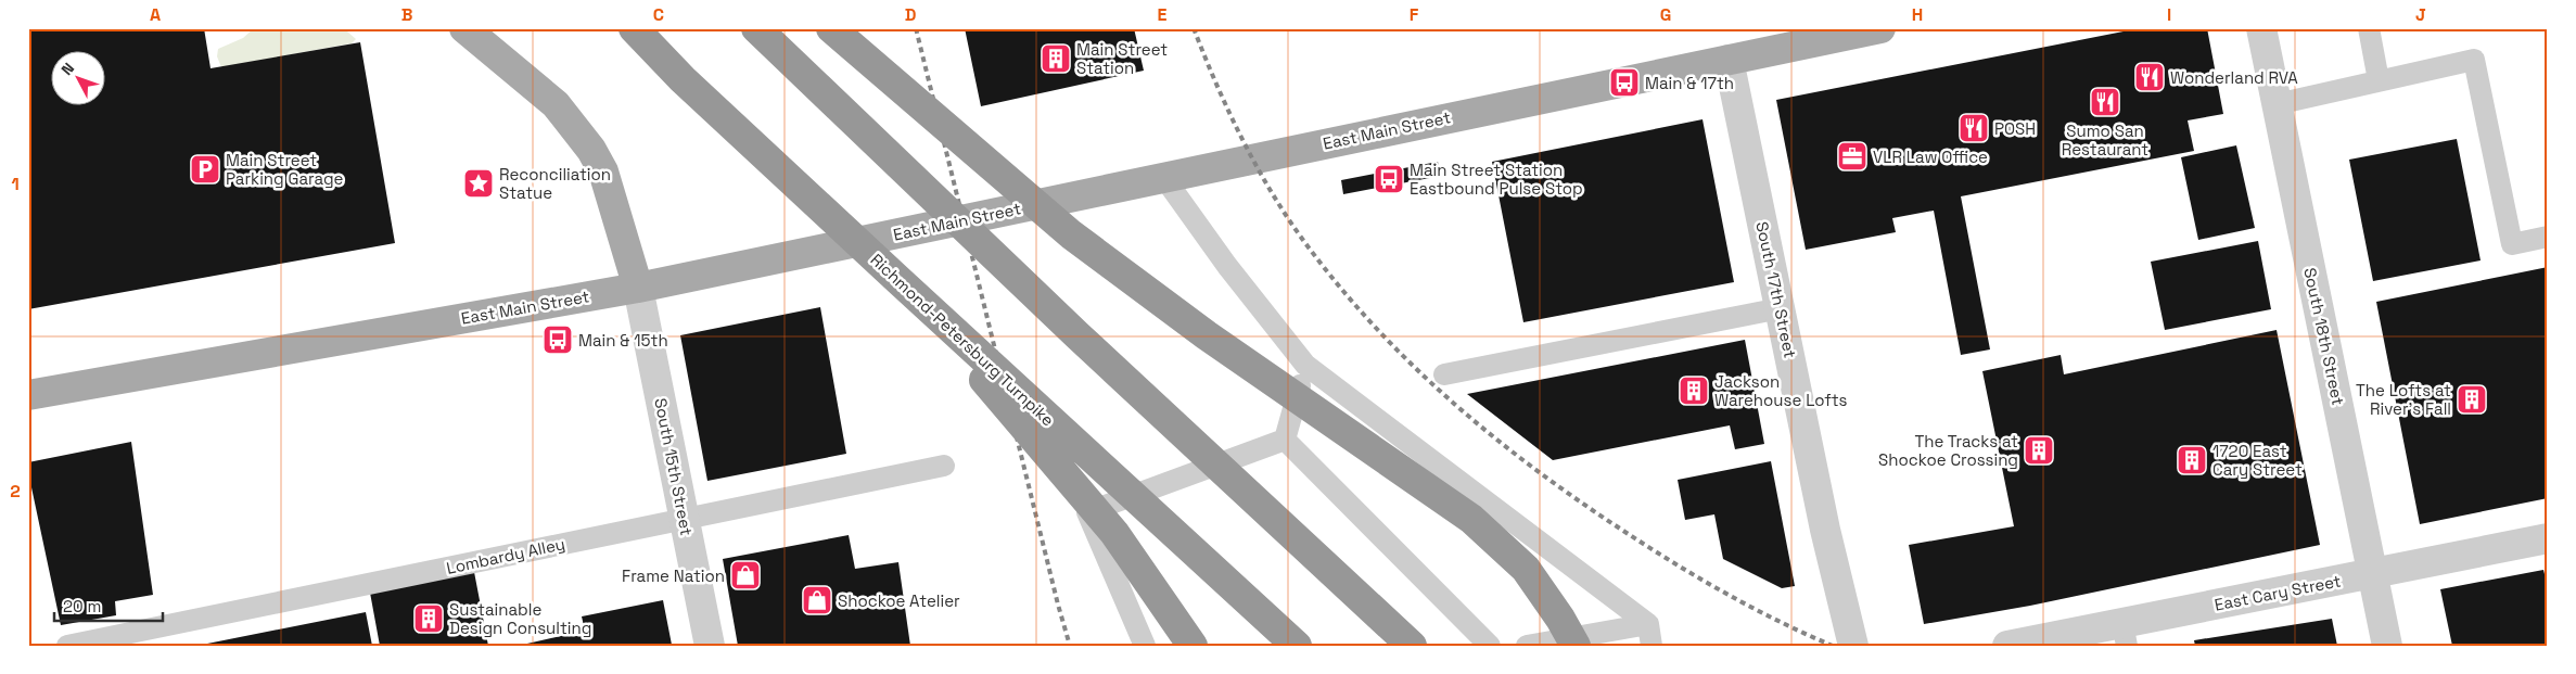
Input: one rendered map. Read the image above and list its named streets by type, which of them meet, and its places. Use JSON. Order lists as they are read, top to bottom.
{
  "streets": {
    "highway": ["Richmond-Petersburg Turnpike"],
    "main road": ["East Main Street"],
    "street": [
      "South 17th Street",
      "South 18th Street",
      "South 15th Street",
      "East Cary Street"
    ],
    "lane": ["Lombardy Alley"]
  },
  "crossings": [
    ["East Main Street", "South 17th Street"],
    ["East Main Street", "South 15th Street"],
    ["South 18th Street", "East Cary Street"],
    ["South 15th Street", "Lombardy Alley"]
  ],
  "places": {
    "building": [
      "Main Street Station",
      "Jackson Warehouse Lofts",
      "The Lofts at River's Fall",
      "The Tracks at Shockoe Crossing",
      "1720 East Cary Street",
      "Sustainable Design Consulting"
    ],
    "restaurant": ["Wonderland RVA", "Sumo San Restaurant", "POSH"],
    "bus stop": ["Main & 17th", "Main Street Station Eastbound Pulse Stop", "Main & 15th"],
    "office": ["VLR Law Office"],
    "parking": ["Main Street Parking Garage"],
    "place": ["Reconciliation Statue"],
    "shop": ["Frame Nation", "Shockoe Atelier"]
  },
  "scale_bar": "20 m",
  "north": "top left",
  "grid": {
    "columns": [
      "A",
      "B",
      "C",
      "D",
      "E",
      "F",
      "G",
      "H",
      "I",
      "J"
    ],
    "rows": ["1", "2"]
  }
}
